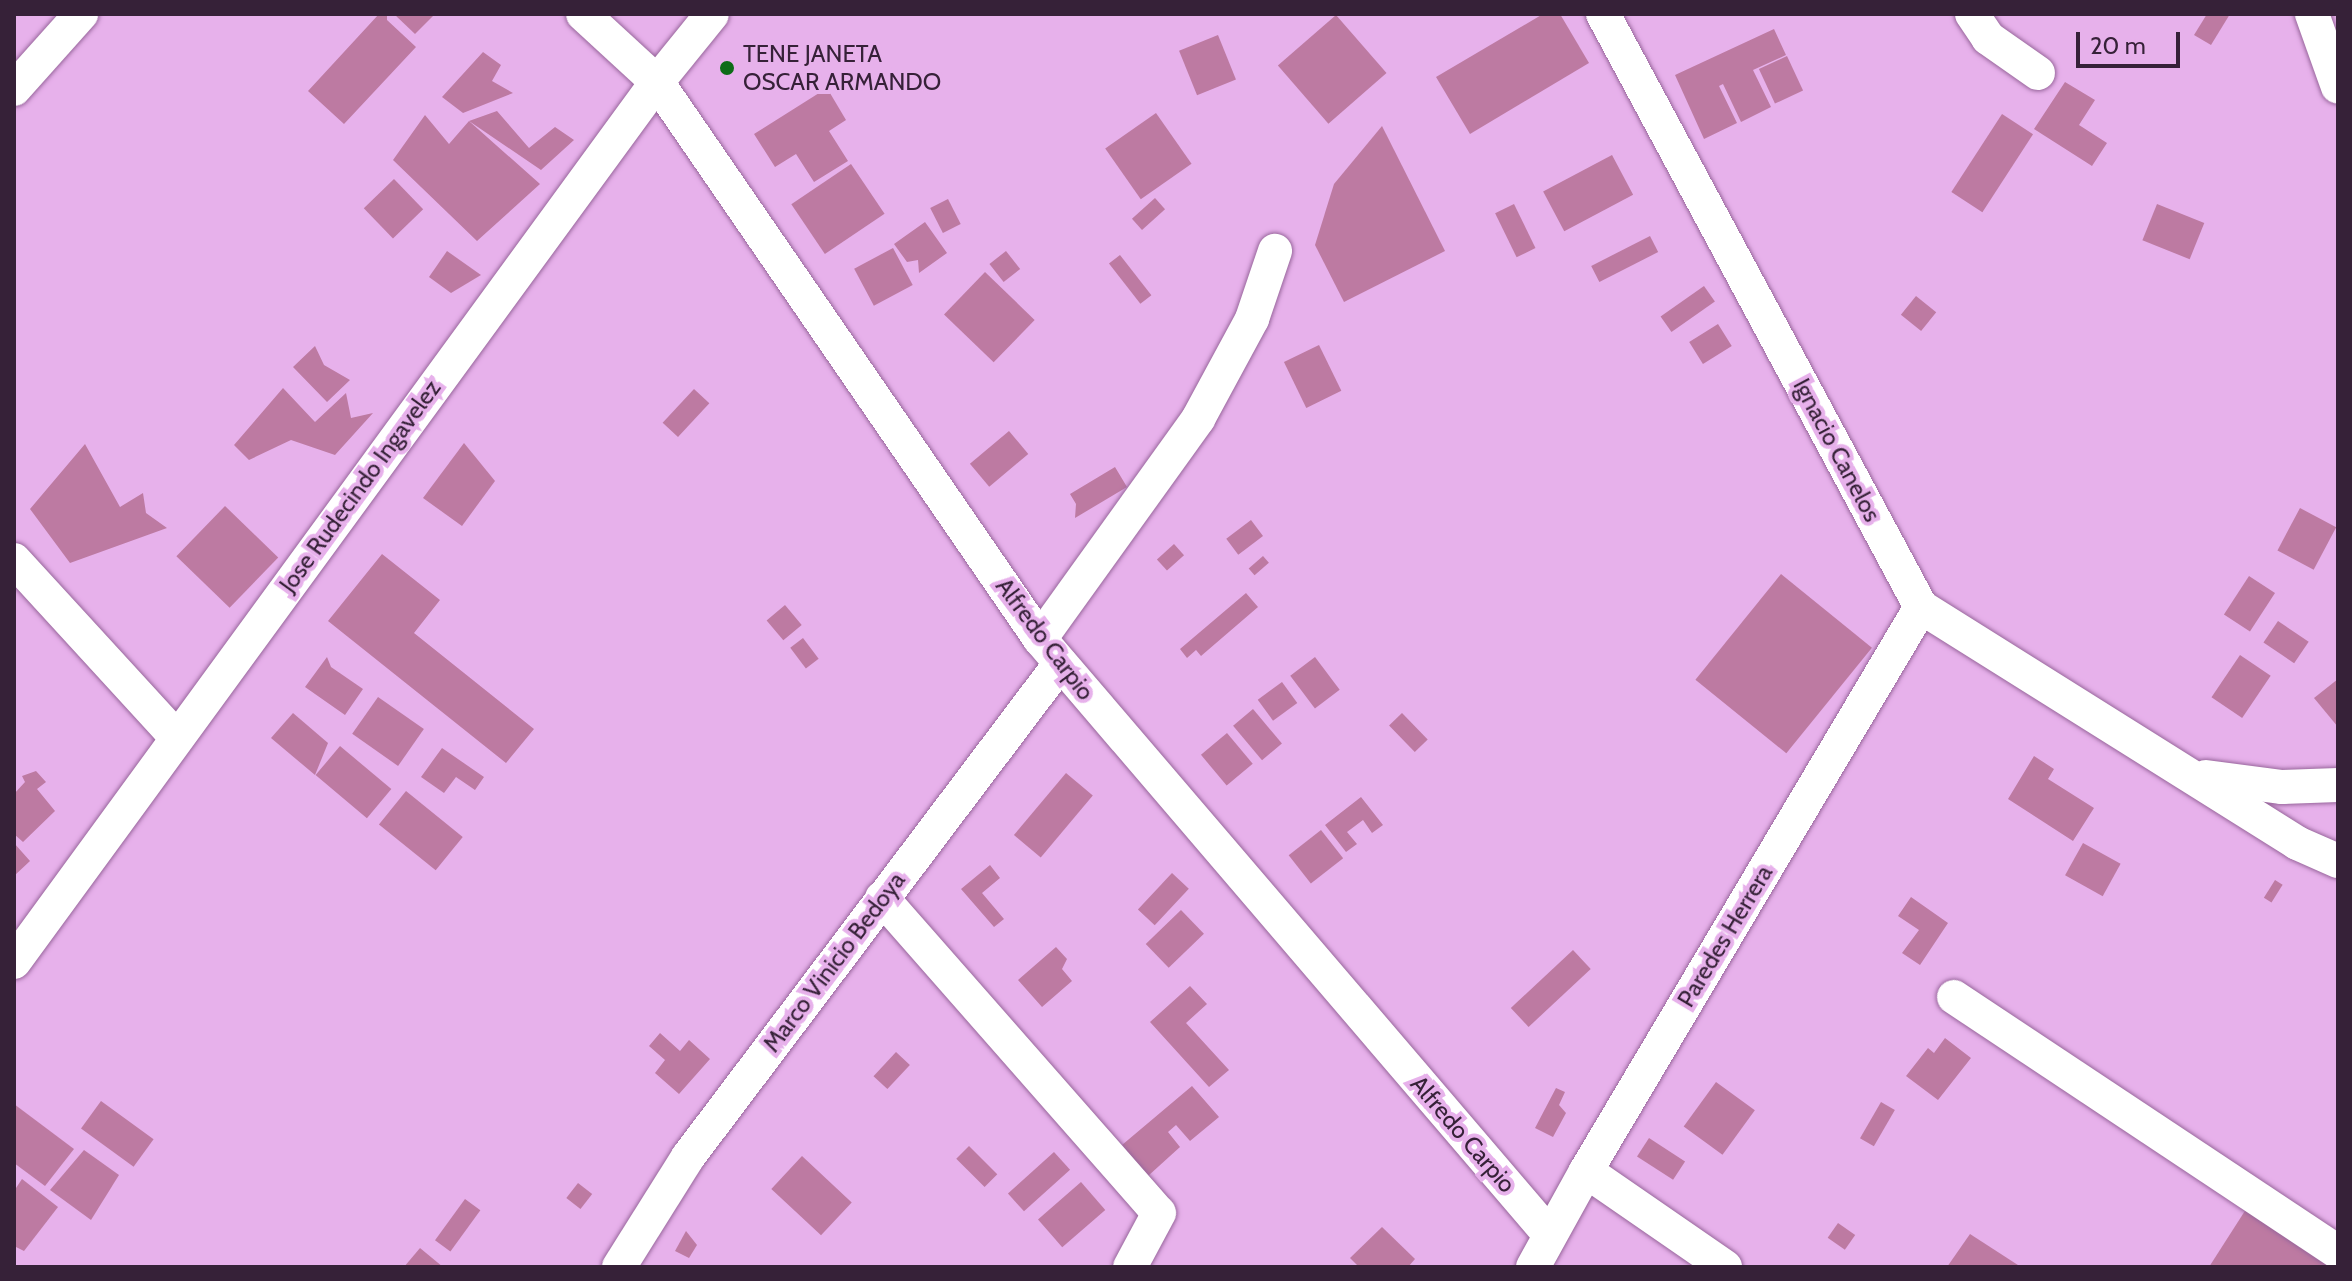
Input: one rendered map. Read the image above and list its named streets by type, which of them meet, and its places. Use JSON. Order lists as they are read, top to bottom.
{
  "streets": {
    "street": [
      "Ignacio Canelos",
      "Jose Rudecindo Ingavelez",
      "Alfredo Carpio",
      "Paredes Herrera",
      "Marco Vinicio Bedoya"
    ]
  },
  "crossings": [
    ["Ignacio Canelos", "Paredes Herrera"],
    ["Jose Rudecindo Ingavelez", "Alfredo Carpio"],
    ["Alfredo Carpio", "Paredes Herrera"],
    ["Alfredo Carpio", "Marco Vinicio Bedoya"]
  ],
  "places": ["TENE JANETA OSCAR ARMANDO"],
  "scale_bar": "20 m"
}
